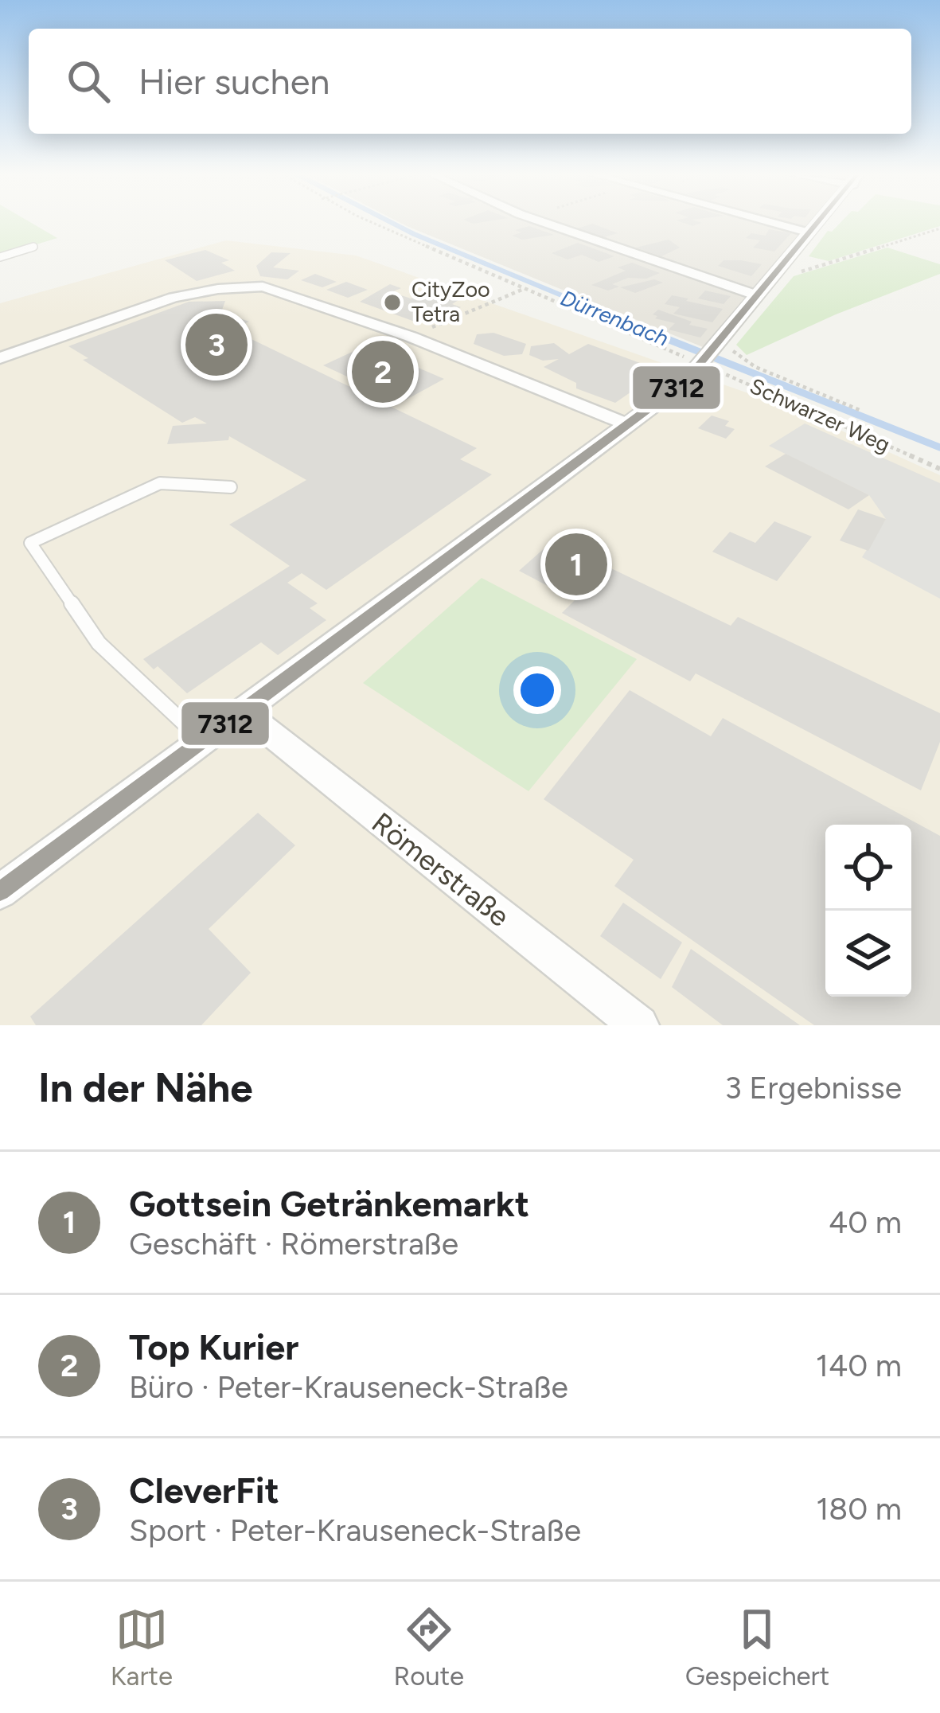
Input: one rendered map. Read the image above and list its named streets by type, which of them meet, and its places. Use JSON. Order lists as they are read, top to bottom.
{
  "streets": {
    "street": ["Römerstraße"],
    "path": ["Schwarzer Weg"]
  },
  "water": ["Dürrenbach"],
  "places": ["CityZoo Tetra"],
  "lines": ["transit line 7312"],
  "page": {
    "search": "Hier suchen",
    "pins": ["3", "2", "1"],
    "heading": ["In der Nähe", "3 Ergebnisse"],
    "list": [
      {
        "mark": "1",
        "name": "Gottsein Getränkemarkt",
        "note": "Geschäft · Römerstraße",
        "value": "40 m"
      },
      {
        "mark": "2",
        "name": "Top Kurier",
        "note": "Büro · Peter-Krauseneck-Straße",
        "value": "140 m"
      },
      {
        "mark": "3",
        "name": "CleverFit",
        "note": "Sport · Peter-Krauseneck-Straße",
        "value": "180 m"
      }
    ],
    "nav": ["Karte", "Route", "Gespeichert"]
  }
}
